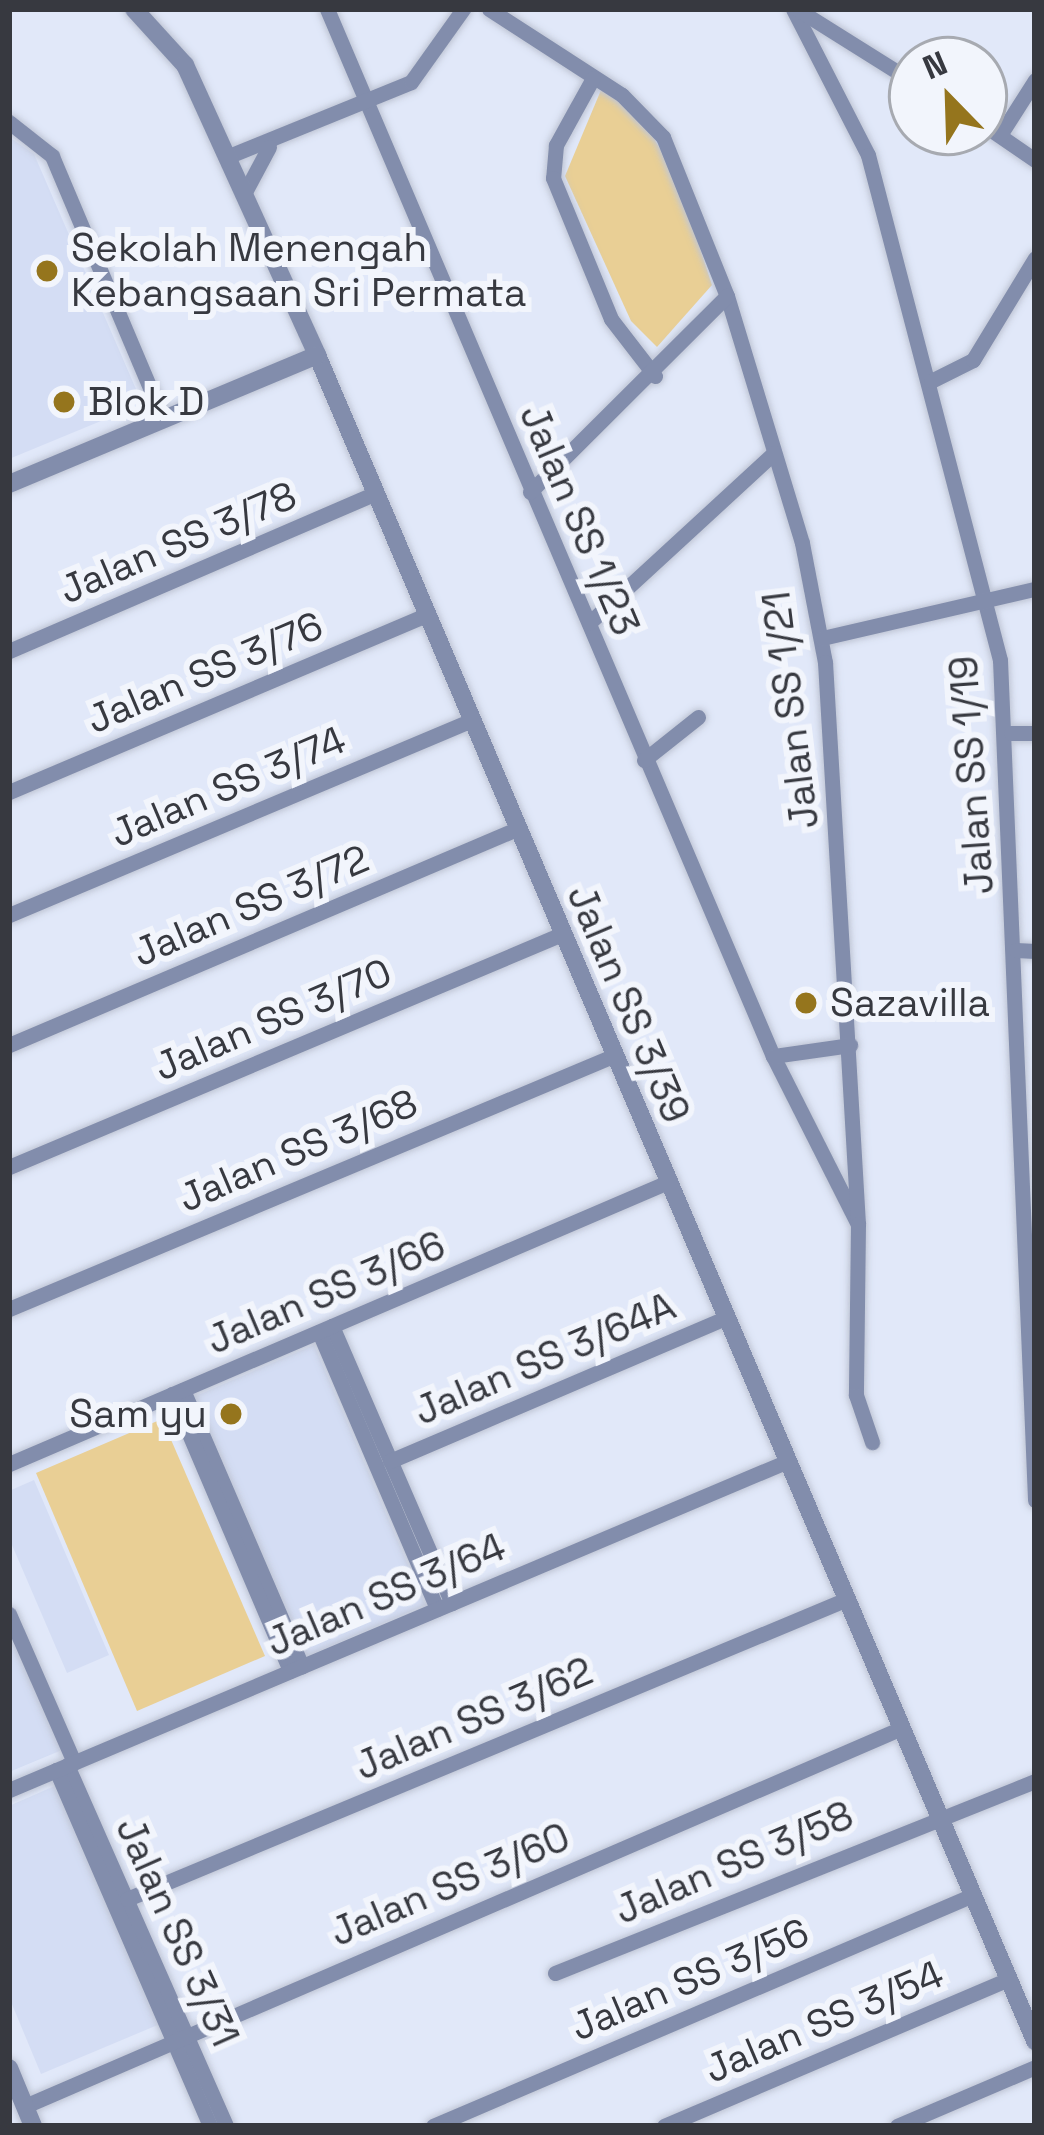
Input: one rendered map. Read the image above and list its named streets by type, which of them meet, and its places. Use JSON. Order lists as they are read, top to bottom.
{
  "streets": {
    "street": [
      "Jalan SS 1/23",
      "Jalan SS 3/78",
      "Jalan SS 3/76",
      "Jalan SS 1/21",
      "Jalan SS 1/19",
      "Jalan SS 3/74",
      "Jalan SS 3/72",
      "Jalan SS 3/39",
      "Jalan SS 3/70",
      "Jalan SS 3/68",
      "Jalan SS 3/66",
      "Jalan SS 3/64A",
      "Jalan SS 3/64",
      "Jalan SS 3/62",
      "Jalan SS 3/58",
      "Jalan SS 3/60",
      "Jalan SS 3/31",
      "Jalan SS 3/56",
      "Jalan SS 3/54"
    ]
  },
  "crossings": [
    ["Jalan SS 1/23", "Jalan SS 1/21"],
    ["Jalan SS 3/78", "Jalan SS 3/39"],
    ["Jalan SS 3/76", "Jalan SS 3/39"],
    ["Jalan SS 3/74", "Jalan SS 3/39"],
    ["Jalan SS 3/72", "Jalan SS 3/39"],
    ["Jalan SS 3/39", "Jalan SS 3/70"],
    ["Jalan SS 3/39", "Jalan SS 3/68"],
    ["Jalan SS 3/39", "Jalan SS 3/66"],
    ["Jalan SS 3/39", "Jalan SS 3/64A"],
    ["Jalan SS 3/39", "Jalan SS 3/64"],
    ["Jalan SS 3/39", "Jalan SS 3/62"],
    ["Jalan SS 3/39", "Jalan SS 3/58"],
    ["Jalan SS 3/39", "Jalan SS 3/60"],
    ["Jalan SS 3/39", "Jalan SS 3/56"],
    ["Jalan SS 3/39", "Jalan SS 3/54"],
    ["Jalan SS 3/64", "Jalan SS 3/31"],
    ["Jalan SS 3/62", "Jalan SS 3/31"],
    ["Jalan SS 3/60", "Jalan SS 3/31"]
  ],
  "places": [
    "Sekolah Menengah Kebangsaan Sri Permata",
    "Blok D",
    "Sazavilla",
    "Sam yu"
  ],
  "north": "top left"
}
